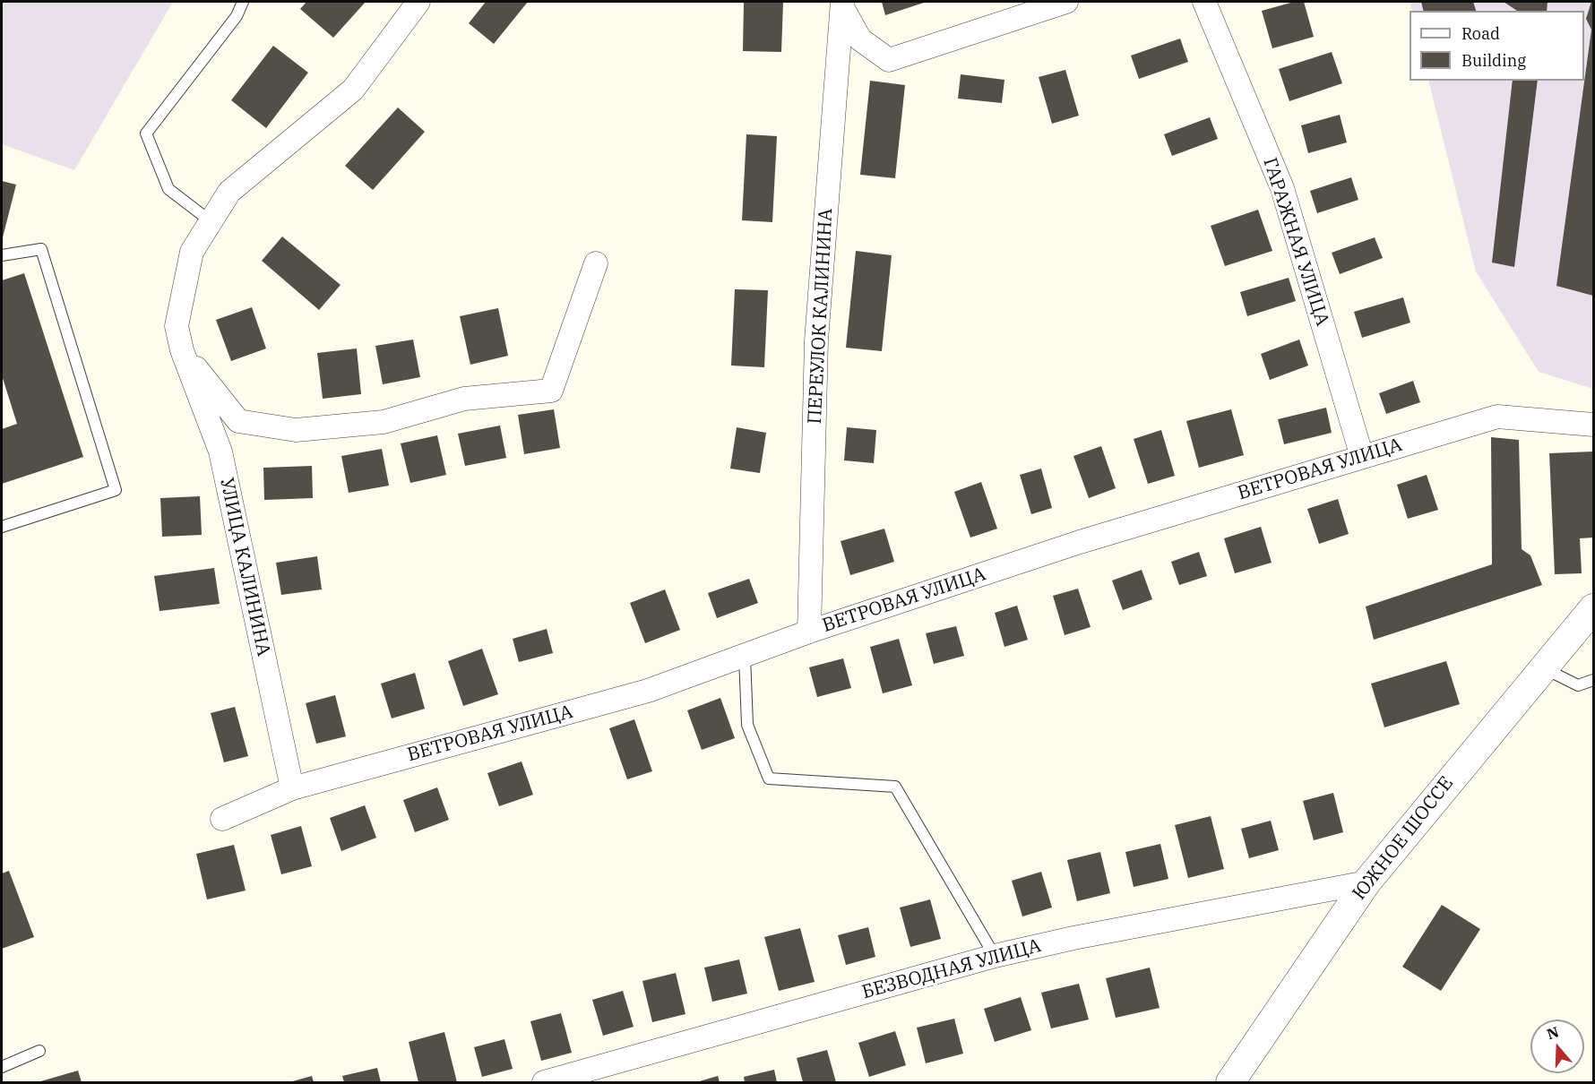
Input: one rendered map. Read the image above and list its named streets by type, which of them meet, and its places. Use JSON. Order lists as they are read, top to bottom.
{
  "streets": {
    "street": [
      "ГАРАЖНАЯ УЛИЦА",
      "ПЕРЕУЛОК КАЛИНИНА",
      "ВЕТРОВАЯ УЛИЦА",
      "УЛИЦА КАЛИНИНА",
      "ЮЖНОЕ ШОССЕ",
      "БЕЗВОДНАЯ УЛИЦА"
    ]
  },
  "crossings": [
    ["ГАРАЖНАЯ УЛИЦА", "ВЕТРОВАЯ УЛИЦА"],
    ["ПЕРЕУЛОК КАЛИНИНА", "ВЕТРОВАЯ УЛИЦА"],
    ["ВЕТРОВАЯ УЛИЦА", "УЛИЦА КАЛИНИНА"],
    ["ЮЖНОЕ ШОССЕ", "БЕЗВОДНАЯ УЛИЦА"]
  ],
  "legend": ["Road", "Building"],
  "north": "top"
}
